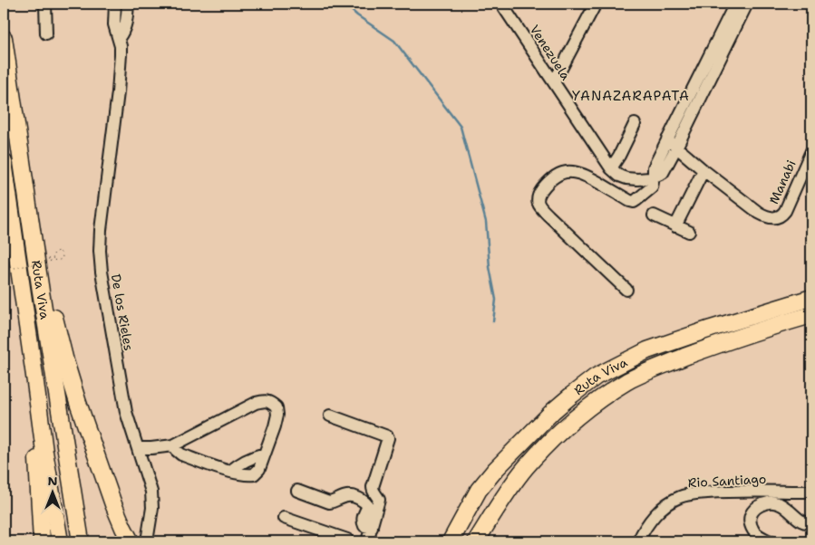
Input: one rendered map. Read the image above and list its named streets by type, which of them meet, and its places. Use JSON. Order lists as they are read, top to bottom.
{
  "streets": {
    "highway": ["Ruta Viva"],
    "street": [
      "Venezuela",
      "Manabi",
      "De los Rieles",
      "Rio Santiago"
    ]
  },
  "districts": ["YANAZARAPATA"],
  "north": "top"
}
